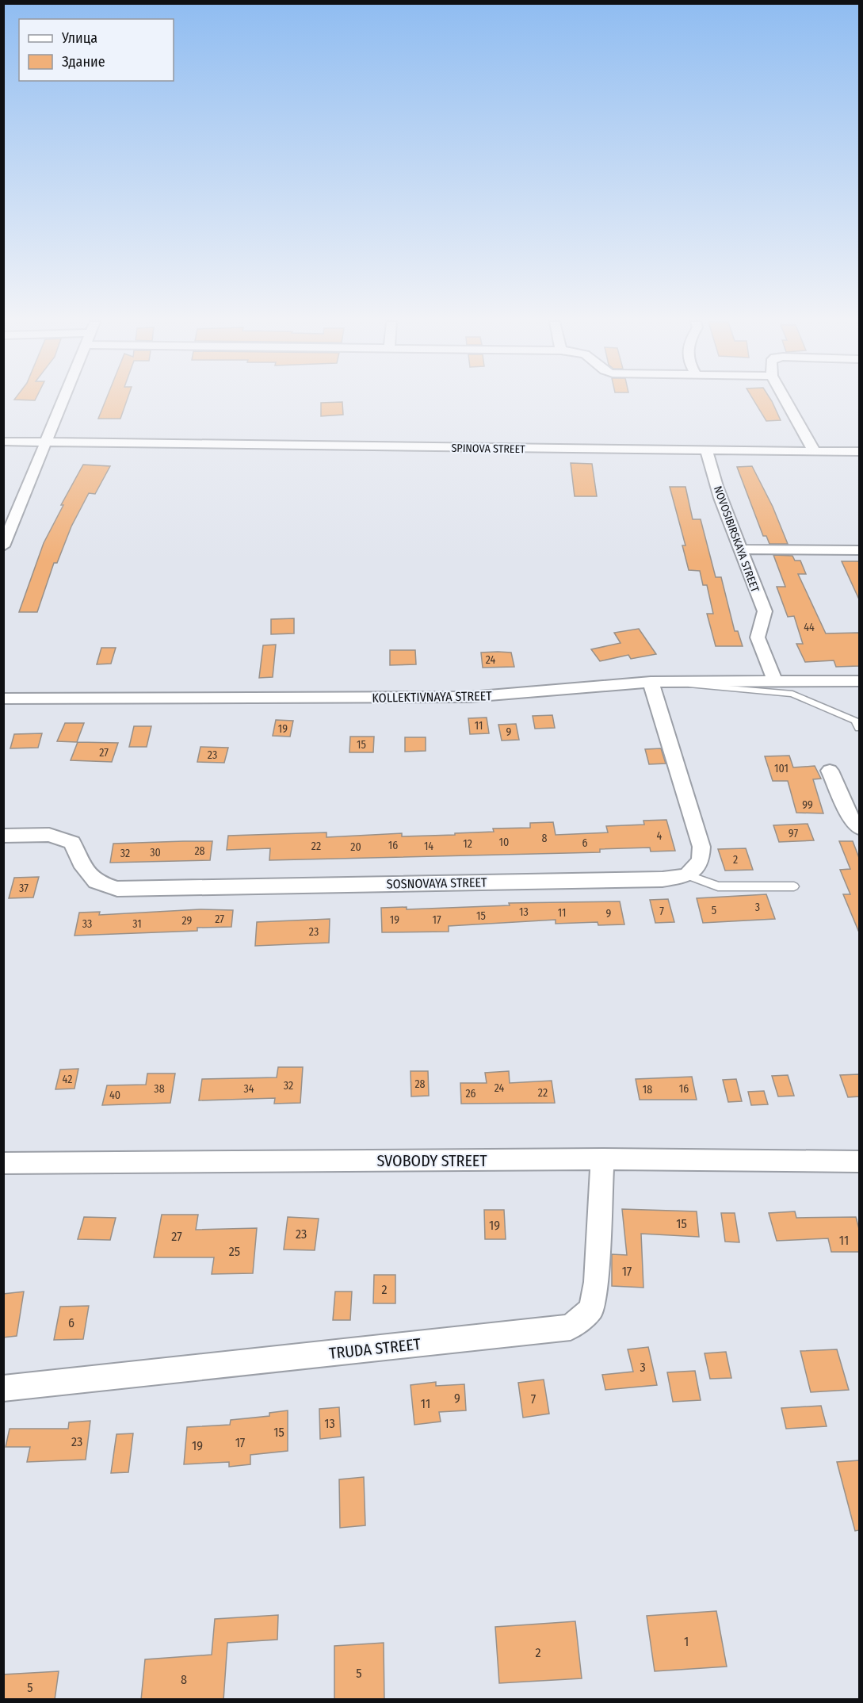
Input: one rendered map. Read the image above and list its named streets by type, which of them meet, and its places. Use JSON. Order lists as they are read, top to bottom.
{
  "streets": {
    "street": [
      "SPINOVA STREET",
      "NOVOSIBIRSKAYA STREET",
      "KOLLEKTIVNAYA STREET",
      "SOSNOVAYA STREET",
      "SVOBODY STREET",
      "TRUDA STREET"
    ]
  },
  "crossings": [
    ["SPINOVA STREET", "NOVOSIBIRSKAYA STREET"],
    ["NOVOSIBIRSKAYA STREET", "KOLLEKTIVNAYA STREET"],
    ["SVOBODY STREET", "TRUDA STREET"]
  ],
  "house_numbers": [
    "44",
    "24",
    "11",
    "19",
    "9",
    "15",
    "27",
    "23",
    "101",
    "99",
    "97",
    "4",
    "8",
    "10",
    "6",
    "12",
    "16",
    "22",
    "14",
    "20",
    "28",
    "30",
    "32",
    "2",
    "37",
    "3",
    "5",
    "7",
    "13",
    "11",
    "9",
    "15",
    "27",
    "19",
    "17",
    "29",
    "33",
    "31",
    "23",
    "42",
    "28",
    "32",
    "24",
    "38",
    "34",
    "16",
    "18",
    "22",
    "26",
    "40",
    "15",
    "19",
    "23",
    "27",
    "11",
    "25",
    "17",
    "2",
    "6",
    "3",
    "9",
    "7",
    "11",
    "13",
    "15",
    "23",
    "17",
    "19",
    "1",
    "2",
    "5",
    "8",
    "5"
  ],
  "legend": ["Улица", "Здание"]
}
